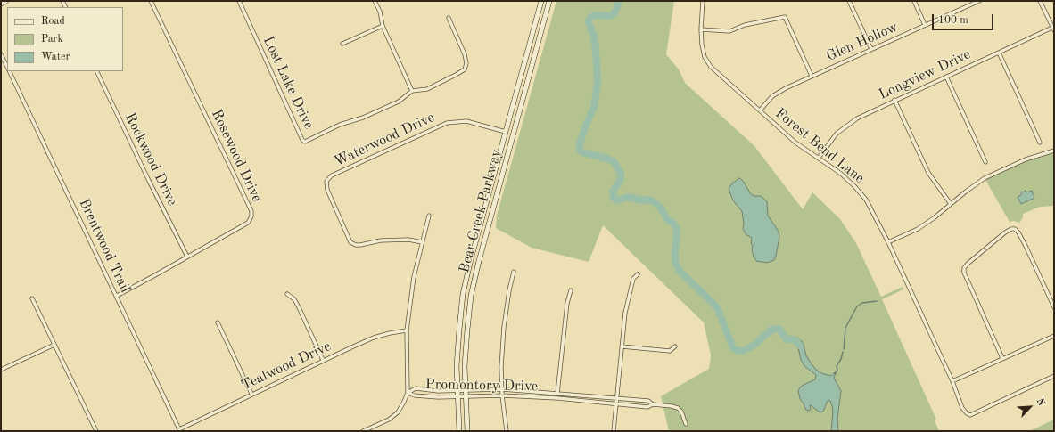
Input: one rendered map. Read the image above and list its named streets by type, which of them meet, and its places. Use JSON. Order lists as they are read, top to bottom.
{
  "streets": {
    "main road": ["Bear Creek Parkway"],
    "street": [
      "Glen Hollow",
      "Longview Drive",
      "Lost Lake Drive",
      "Waterwood Drive",
      "Forest Bend Lane",
      "Rosewood Drive",
      "Rockwood Drive",
      "Brentwood Trail",
      "Tealwood Drive",
      "Promontory Drive"
    ]
  },
  "crossings": [
    ["Glen Hollow", "Forest Bend Lane"],
    ["Longview Drive", "Forest Bend Lane"],
    ["Waterwood Drive", "Bear Creek Parkway"],
    ["Rosewood Drive", "Rockwood Drive"],
    ["Rosewood Drive", "Brentwood Trail"],
    ["Bear Creek Parkway", "Promontory Drive"],
    ["Brentwood Trail", "Tealwood Drive"]
  ],
  "legend": ["Road", "Park", "Water"],
  "scale_bar": "100 m",
  "north": "top right"
}
